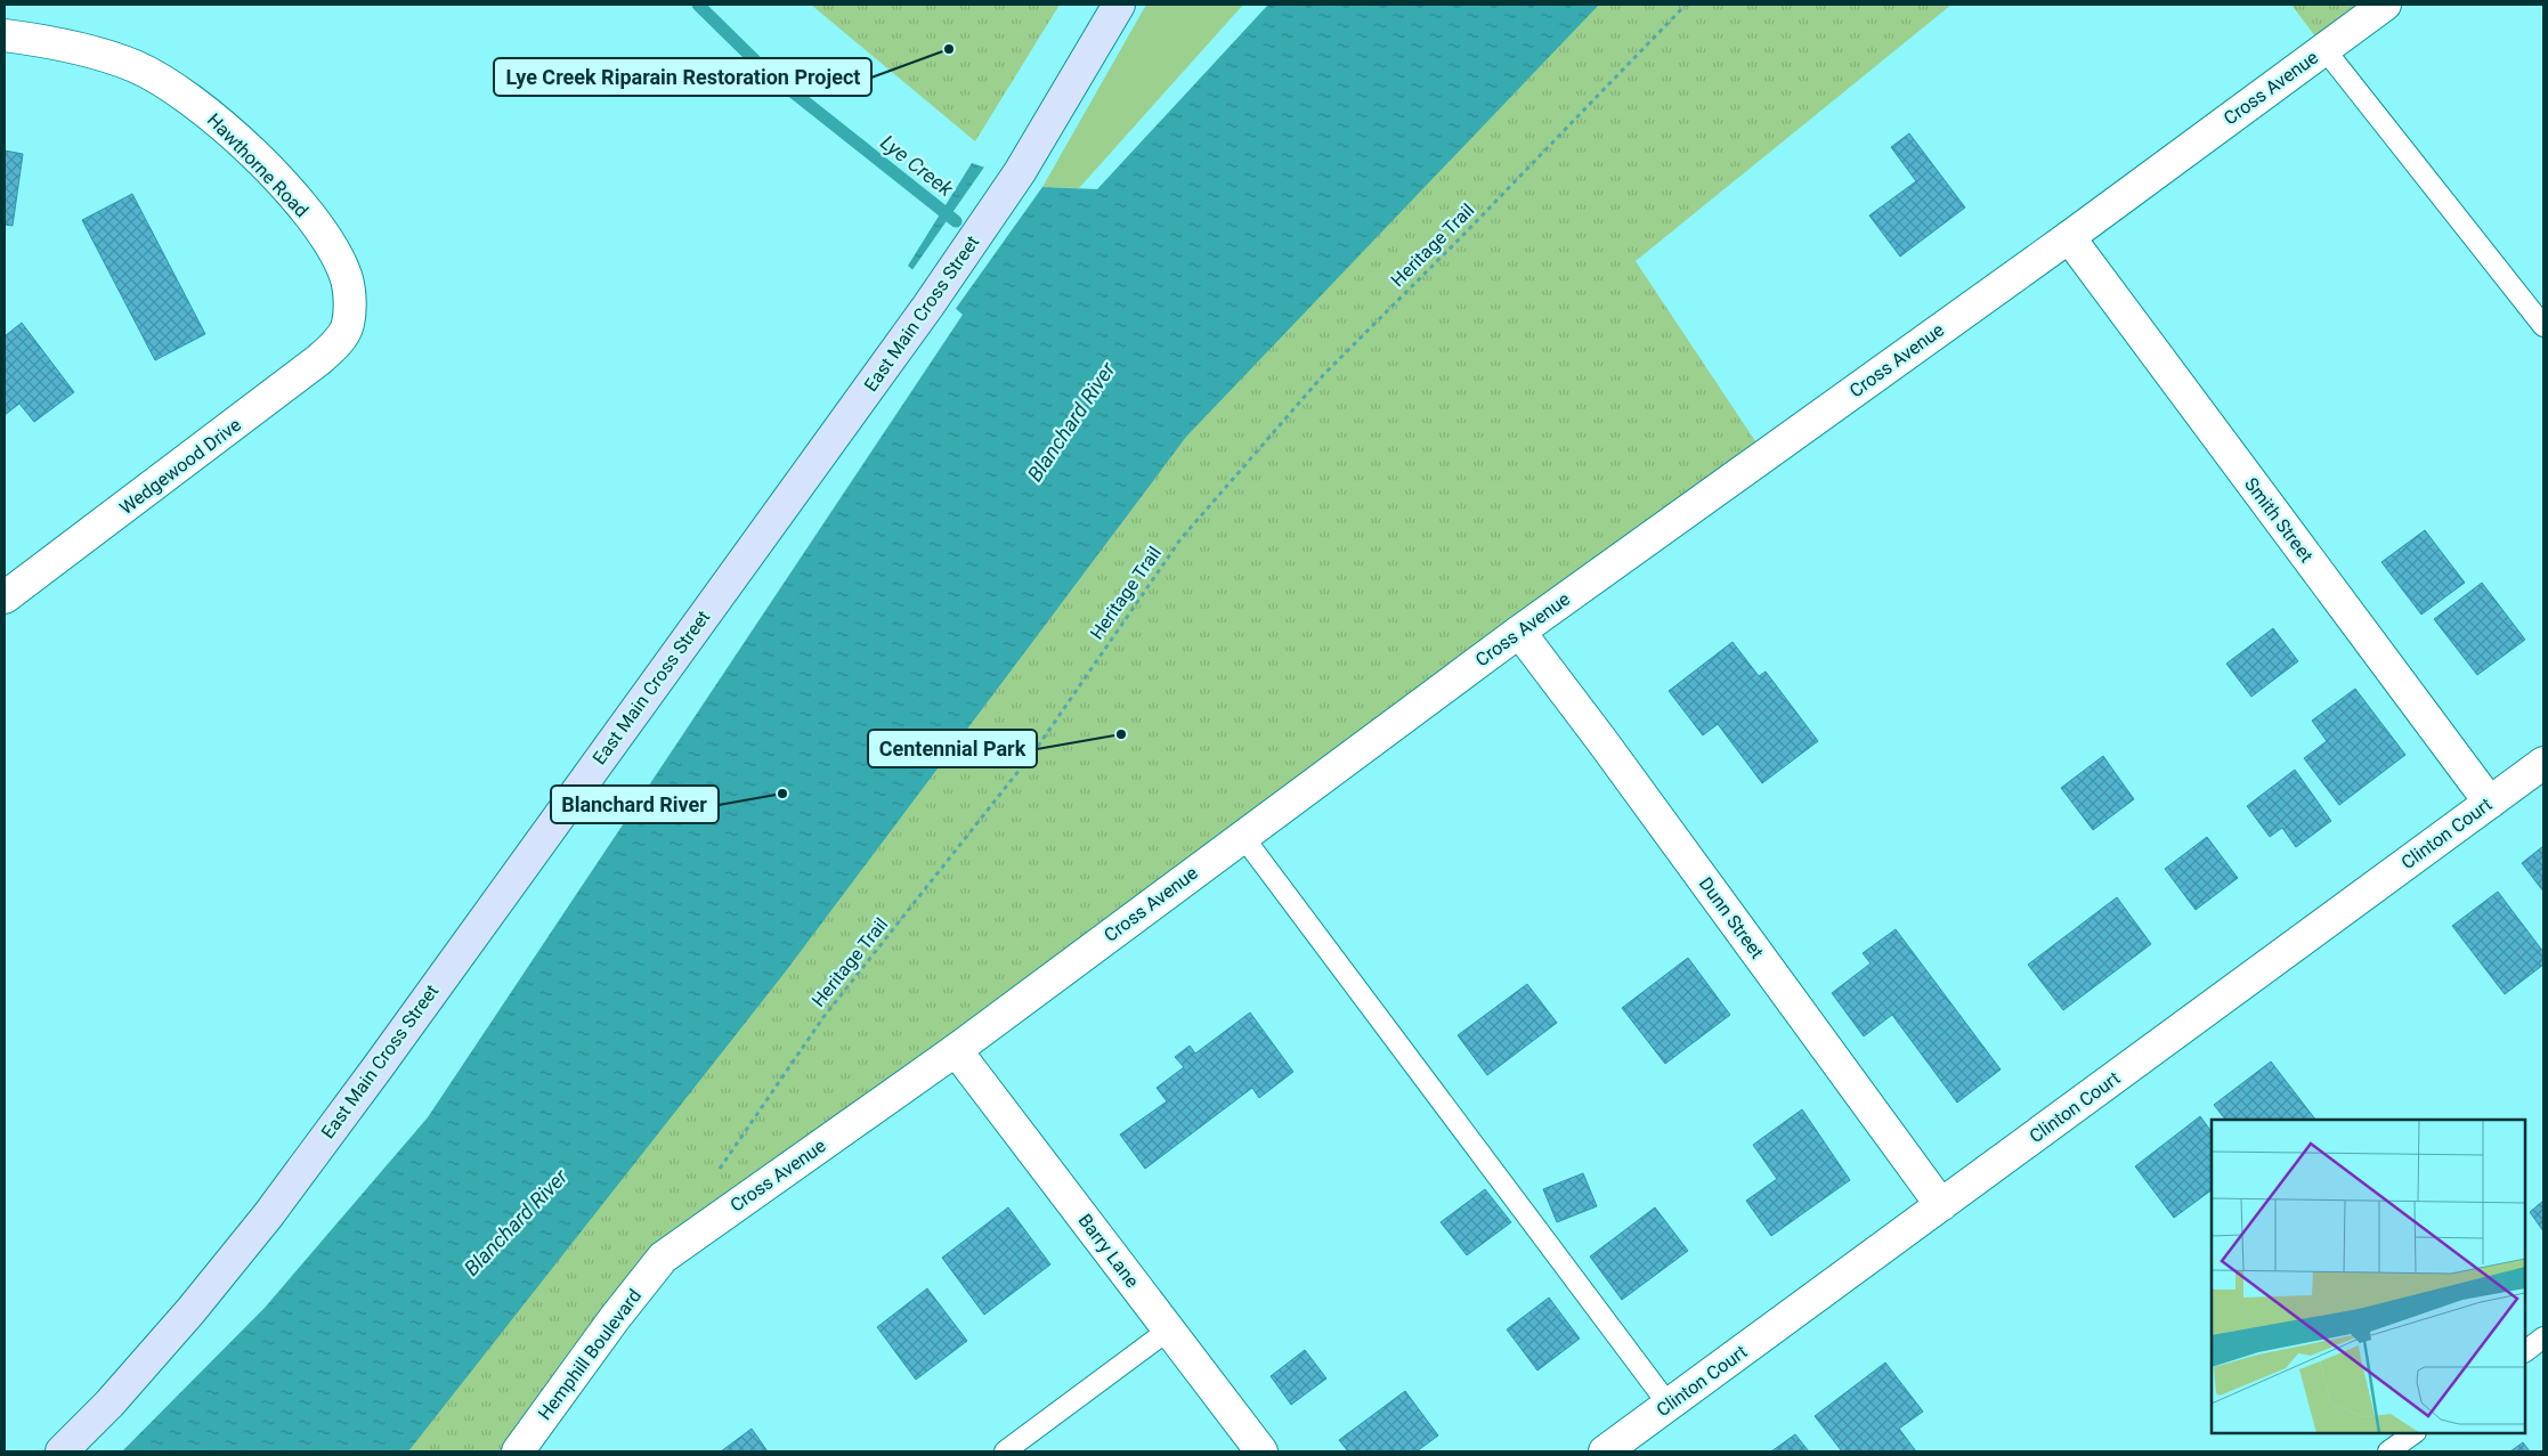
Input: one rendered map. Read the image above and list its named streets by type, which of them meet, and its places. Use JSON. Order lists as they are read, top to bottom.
{
  "streets": {
    "main road": ["East Main Cross Street"],
    "street": [
      "Cross Avenue",
      "Hawthorne Road",
      "Wedgewood Drive",
      "Smith Street",
      "Clinton Court",
      "Dunn Street",
      "Barry Lane",
      "Hemphill Boulevard"
    ],
    "path": ["Heritage Trail"]
  },
  "crossings": [
    ["Cross Avenue", "Smith Street"],
    ["Cross Avenue", "Dunn Street"],
    ["Cross Avenue", "Barry Lane"],
    ["Cross Avenue", "Hemphill Boulevard"],
    ["Hawthorne Road", "Wedgewood Drive"],
    ["Smith Street", "Clinton Court"],
    ["Clinton Court", "Dunn Street"]
  ],
  "water": ["Lye Creek", "Blanchard River"],
  "places": ["Lye Creek Riparain Restoration Project", "Centennial Park", "Blanchard River"]
}
